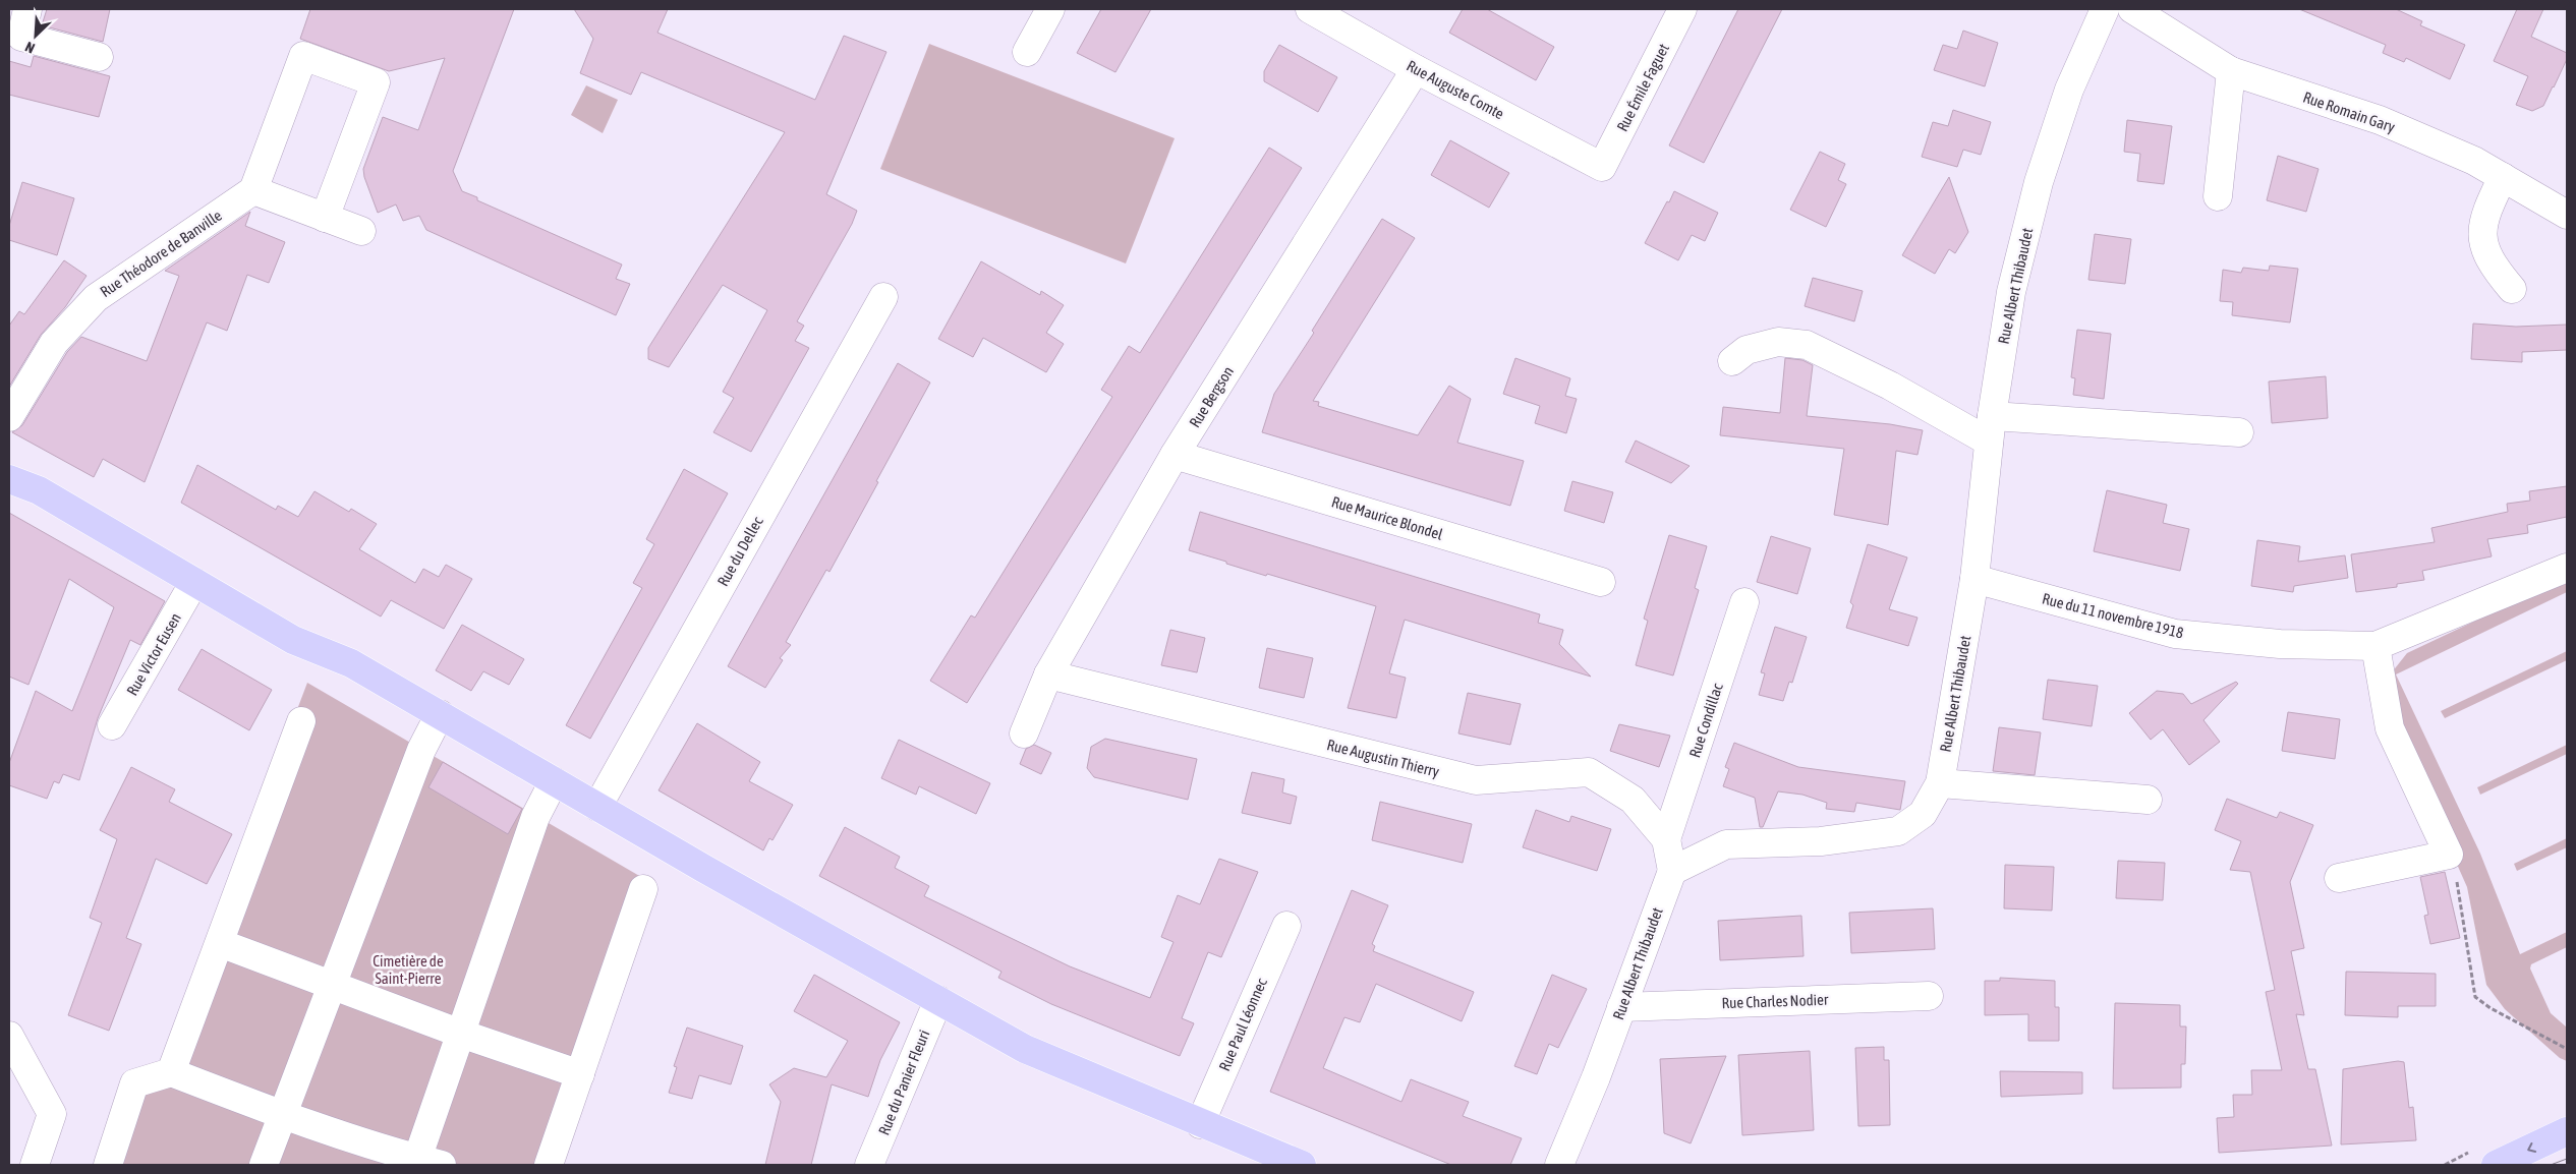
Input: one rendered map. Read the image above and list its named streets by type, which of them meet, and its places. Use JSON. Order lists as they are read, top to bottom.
{
  "streets": {
    "street": [
      "Rue Émile Faguet",
      "Rue Auguste Comte",
      "Rue Romain Gary",
      "Rue Théodore de Banville",
      "Rue Albert Thibaudet",
      "Rue Bergson",
      "Rue Maurice Blondel",
      "Rue du Dellec",
      "Rue du 11 novembre 1918",
      "Rue Victor Eusen",
      "Rue Condillac",
      "Rue Augustin Thierry",
      "Rue Charles Nodier",
      "Rue Paul Léonnec",
      "Rue du Panier Fleuri"
    ]
  },
  "crossings": [
    ["Rue Émile Faguet", "Rue Auguste Comte"],
    ["Rue Auguste Comte", "Rue Bergson"],
    ["Rue Albert Thibaudet", "Rue du 11 novembre 1918"],
    ["Rue Albert Thibaudet", "Rue Augustin Thierry"],
    ["Rue Albert Thibaudet", "Rue Charles Nodier"],
    ["Rue Bergson", "Rue Maurice Blondel"],
    ["Rue Bergson", "Rue Augustin Thierry"],
    ["Rue Condillac", "Rue Augustin Thierry"]
  ],
  "parks": ["Cimetière de Saint-Pierre"],
  "north": "bottom left"
}
